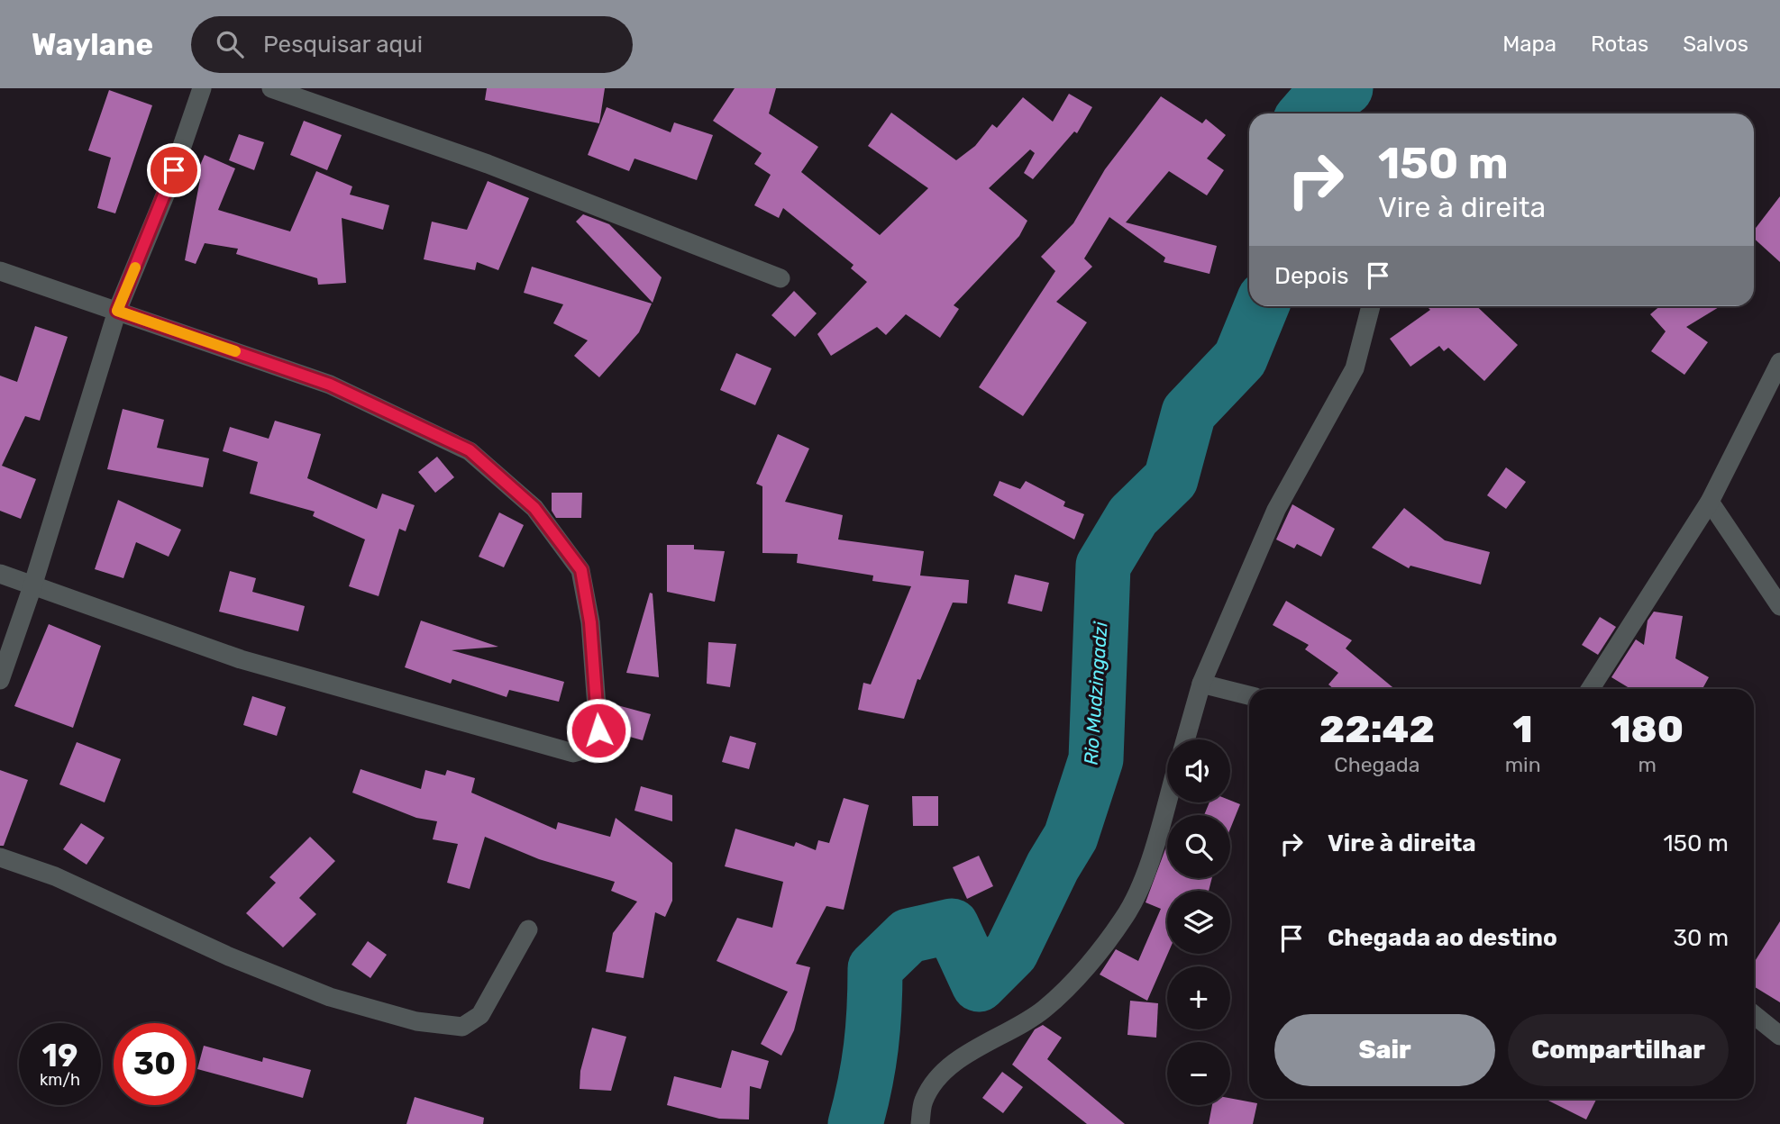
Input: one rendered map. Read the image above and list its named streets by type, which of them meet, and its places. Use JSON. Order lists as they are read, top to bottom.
{
  "water": ["Rio Mudzingadzi"],
  "page": {
    "header": "Waylane",
    "search": "Pesquisar aqui",
    "nav": ["Mapa", "Rotas", "Salvos"],
    "turn": ["150 m", "Vire à direita"],
    "then": "Depois",
    "eta": [
      "22:42",
      "Chegada",
      "1",
      "min",
      "180",
      "m"
    ],
    "map_buttons": ["+", "−"],
    "list": [
      {
        "name": "Vire à direita",
        "value": "150 m"
      },
      {
        "name": "Chegada ao destino",
        "value": "30 m"
      }
    ],
    "buttons": ["Sair", "Compartilhar"],
    "speed": "19 km/h",
    "limit": "30"
  }
}
